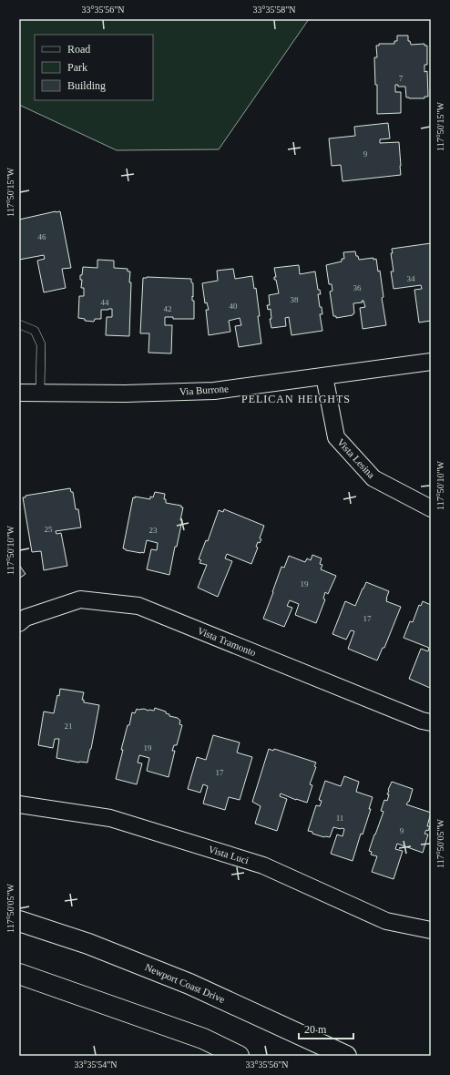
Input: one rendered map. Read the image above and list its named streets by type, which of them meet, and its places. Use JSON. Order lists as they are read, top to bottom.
{
  "streets": {
    "main road": ["Newport Coast Drive"],
    "street": [
      "Via Burrone",
      "Vista Lesina",
      "Vista Tramonto",
      "Vista Luci"
    ]
  },
  "crossings": [
    ["Via Burrone", "Vista Lesina"]
  ],
  "districts": ["PELICAN HEIGHTS"],
  "house_numbers": [
    "7",
    "9",
    "46",
    "34",
    "36",
    "38",
    "44",
    "40",
    "42",
    "25",
    "23",
    "19",
    "17",
    "21",
    "19",
    "17",
    "11",
    "9"
  ],
  "legend": ["Road", "Park", "Building"],
  "scale_bar": "20 m",
  "coordinates": [
    "33°35'56\"N",
    "33°35'58\"N",
    "117°50'15\"W",
    "117°50'10\"W",
    "117°50'05\"W",
    "33°35'54\"N"
  ]
}
